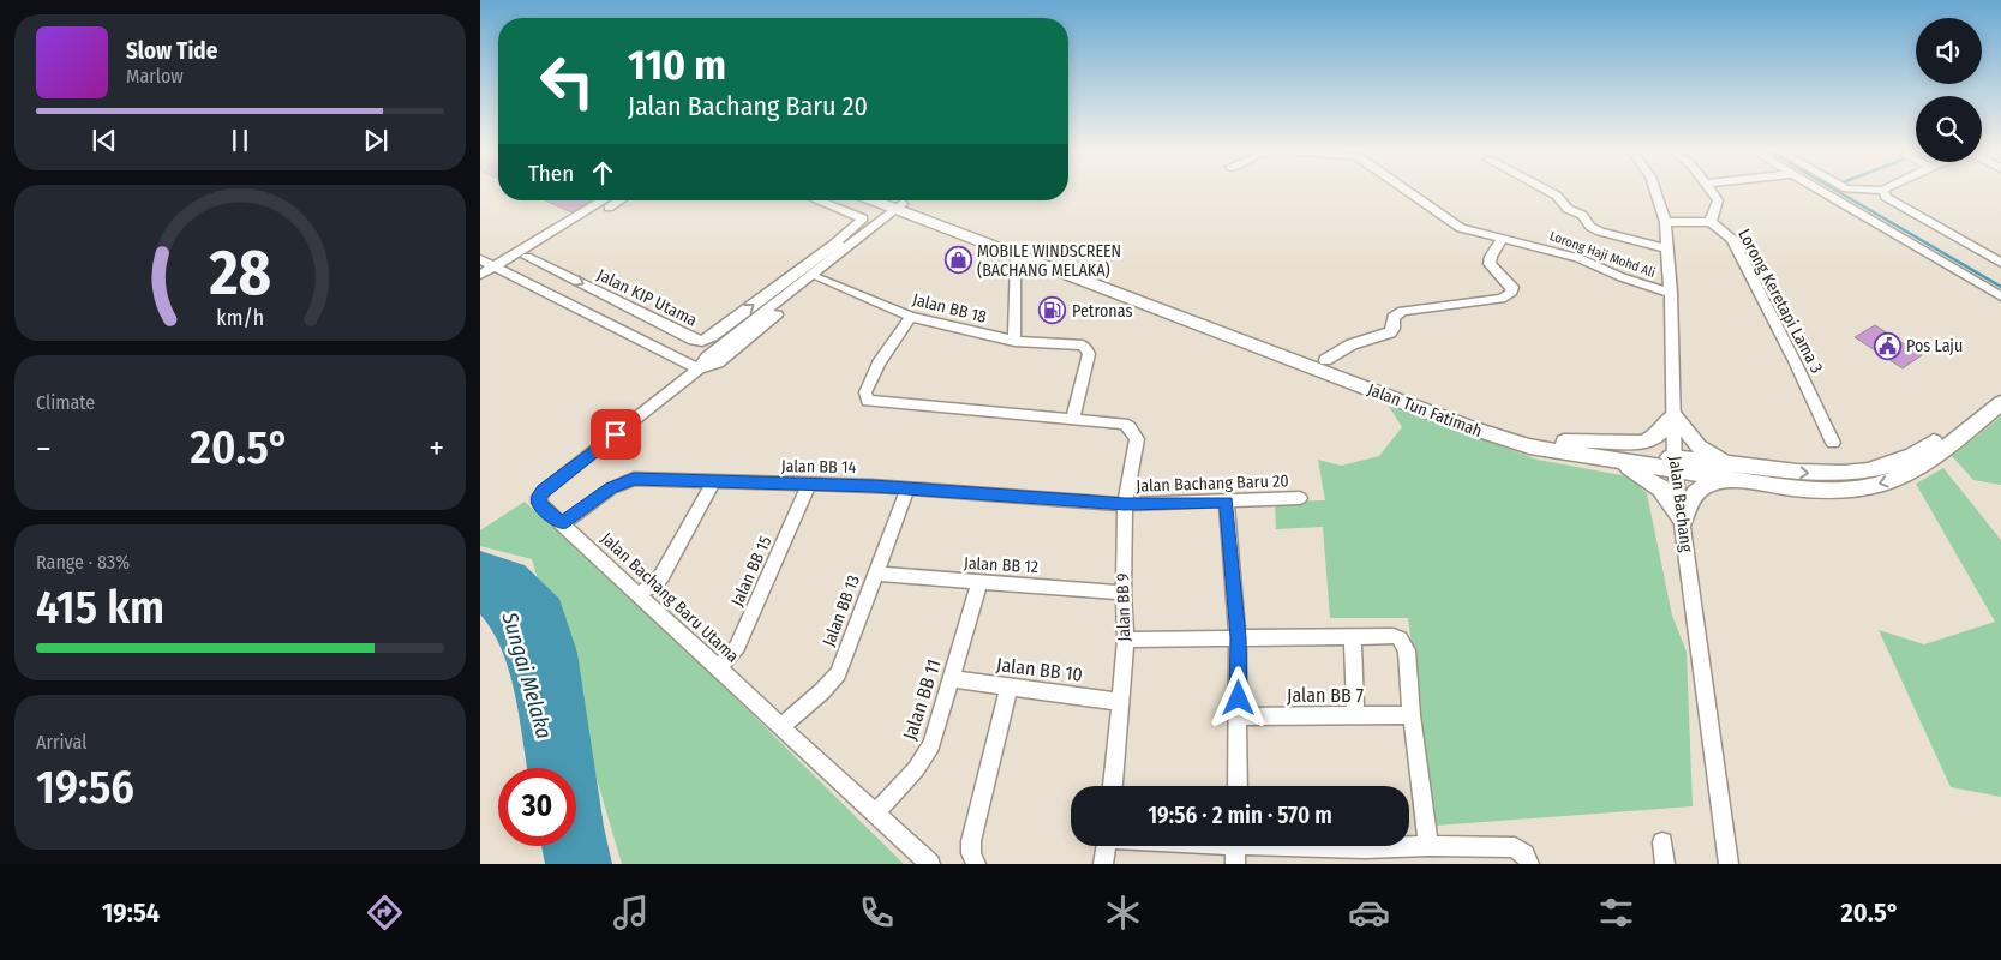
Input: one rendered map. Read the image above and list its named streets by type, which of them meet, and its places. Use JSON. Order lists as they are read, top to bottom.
{
  "streets": {
    "main road": ["Jalan Tun Fatimah"],
    "street": [
      "Lorong Haji Mohd Ali",
      "Jalan KIP Utama",
      "Lorong Keretapi Lama 3",
      "Jalan BB 18",
      "Jalan BB 14",
      "Jalan Bachang Baru 20",
      "Jalan Bachang",
      "Jalan BB 12",
      "Jalan BB 15",
      "Jalan Bachang Baru Utama",
      "Jalan BB 9",
      "Jalan BB 13",
      "Jalan BB 10",
      "Jalan BB 7",
      "Jalan BB 11"
    ]
  },
  "crossings": [
    ["Lorong Haji Mohd Ali", "Jalan Bachang"],
    ["Jalan BB 18", "Jalan BB 9"],
    ["Jalan Tun Fatimah", "Jalan Bachang"],
    ["Jalan BB 14", "Jalan Bachang Baru 20"],
    ["Jalan BB 14", "Jalan BB 15"],
    ["Jalan BB 14", "Jalan Bachang Baru Utama"],
    ["Jalan BB 14", "Jalan BB 9"],
    ["Jalan BB 14", "Jalan BB 13"],
    ["Jalan Bachang Baru 20", "Jalan BB 9"],
    ["Jalan BB 12", "Jalan BB 9"],
    ["Jalan BB 12", "Jalan BB 13"],
    ["Jalan BB 12", "Jalan BB 11"],
    ["Jalan BB 15", "Jalan Bachang Baru Utama"],
    ["Jalan Bachang Baru Utama", "Jalan BB 13"],
    ["Jalan Bachang Baru Utama", "Jalan BB 11"],
    ["Jalan BB 9", "Jalan BB 10"],
    ["Jalan BB 10", "Jalan BB 11"]
  ],
  "water": ["Sungai Melaka"],
  "places": {
    "shop": ["MOBILE WINDSCREEN (BACHANG MELAKA)"],
    "fuel station": ["Petronas"],
    "public building": ["Pos Laju"]
  },
  "page": {
    "turn": ["110 m", "Jalan Bachang Baru 20"],
    "song": ["Slow Tide", "Marlow"],
    "then": "Then",
    "tile": [
      "Climate",
      ["Range · 83%", "415 km"],
      ["Arrival", "19:56"]
    ],
    "heat": ["−", "20.5°", "+"],
    "limit": "30",
    "trip": "19:56 · 2 min · 570 m",
    "tabs": ["19:54", "20.5°"],
    "gauge": ["28", "km/h"]
  }
}
